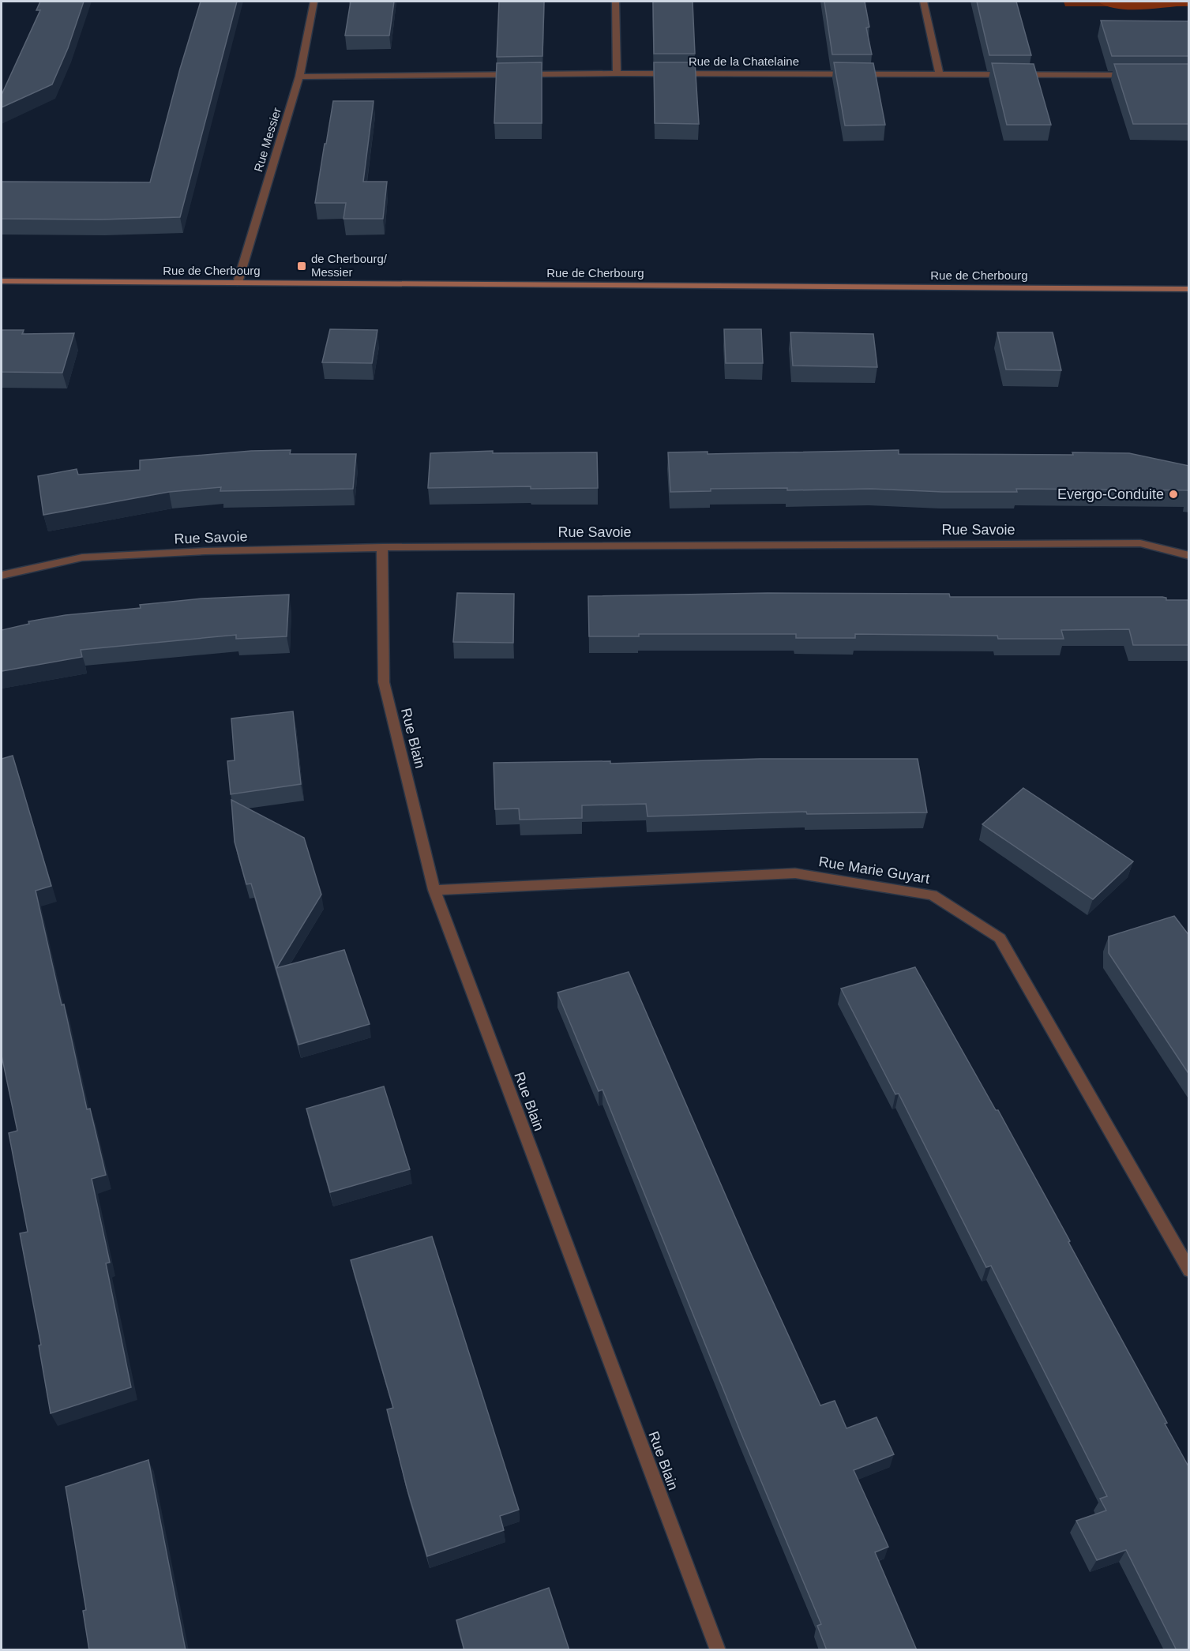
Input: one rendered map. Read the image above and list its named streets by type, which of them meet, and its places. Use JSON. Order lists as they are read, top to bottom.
{
  "streets": {
    "street": [
      "Rue de la Chatelaine",
      "Rue Messier",
      "Rue de Cherbourg",
      "Rue Savoie",
      "Rue Blain",
      "Rue Marie Guyart"
    ]
  },
  "crossings": [
    ["Rue de la Chatelaine", "Rue Messier"],
    ["Rue Messier", "Rue de Cherbourg"],
    ["Rue Savoie", "Rue Blain"],
    ["Rue Blain", "Rue Marie Guyart"]
  ],
  "places": {
    "transit": ["de Cherbourg/ Messier"],
    "other": ["Evergo-Conduite"]
  }
}
